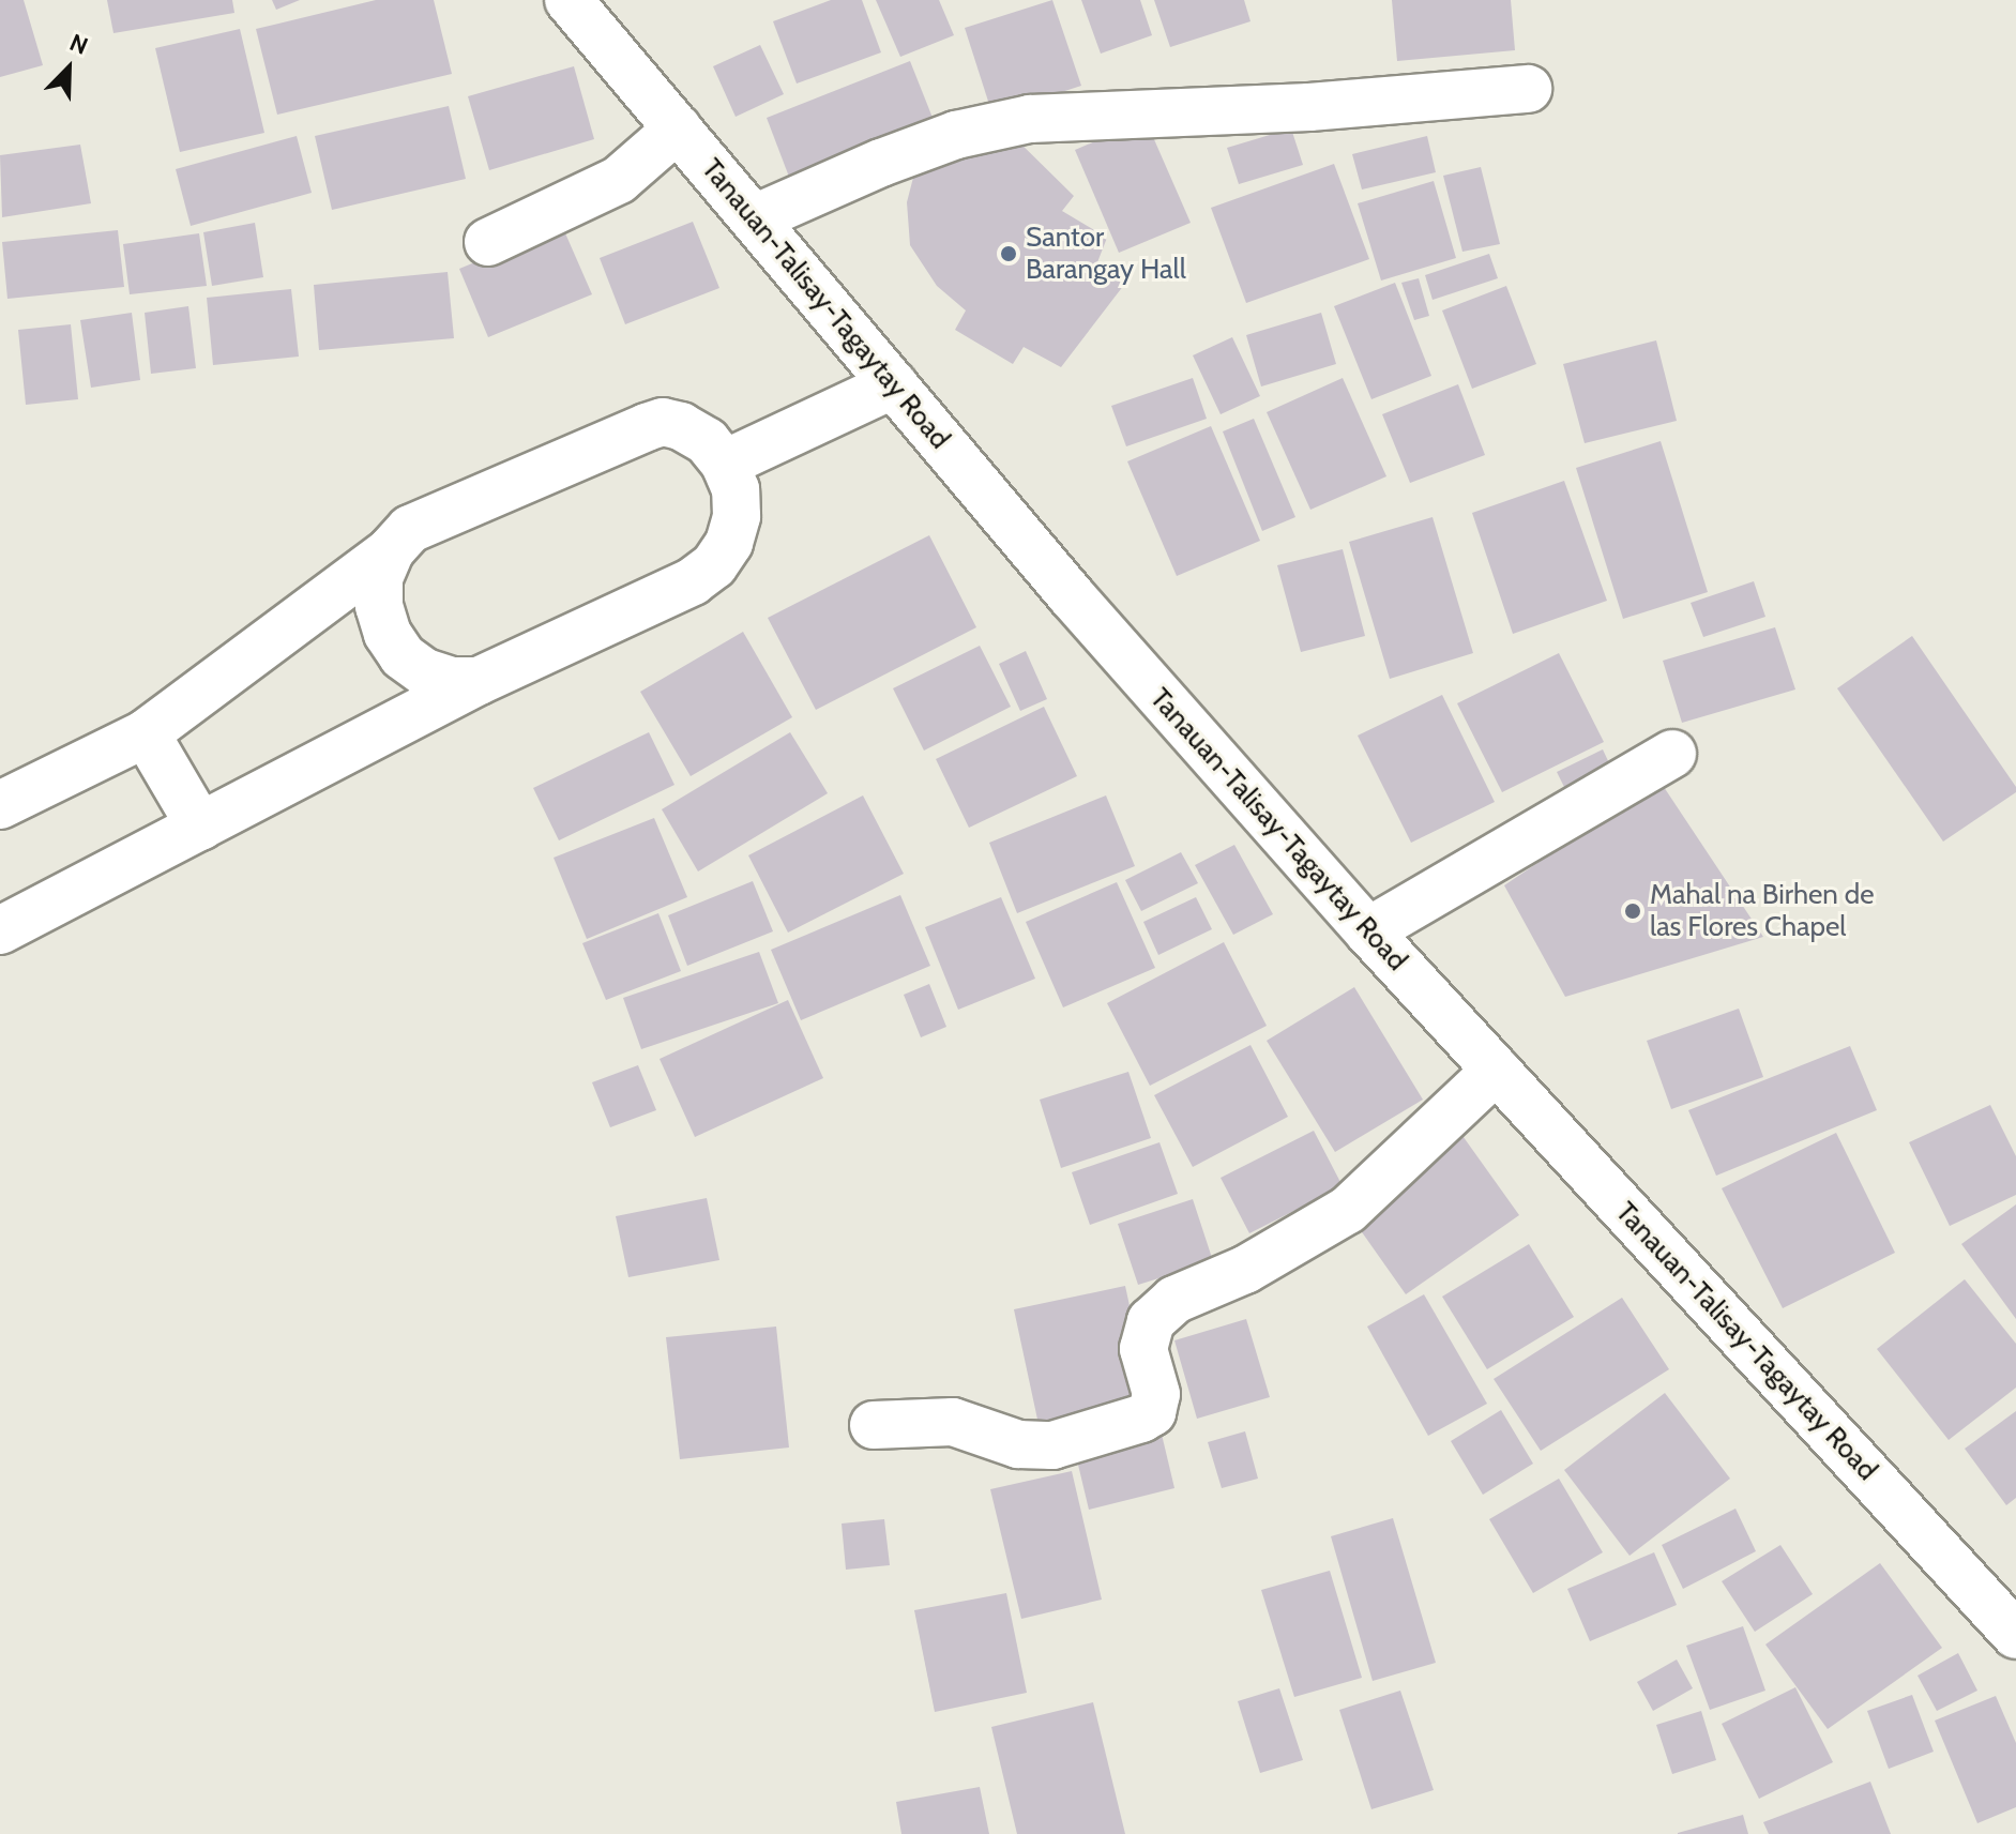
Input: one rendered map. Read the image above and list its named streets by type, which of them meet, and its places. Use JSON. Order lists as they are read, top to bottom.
{
  "streets": {
    "main road": ["Tanauan-Talisay-Tagaytay Road"]
  },
  "places": ["Santor Barangay Hall", "Mahal na Birhen de las Flores Chapel"],
  "north": "top right"
}
